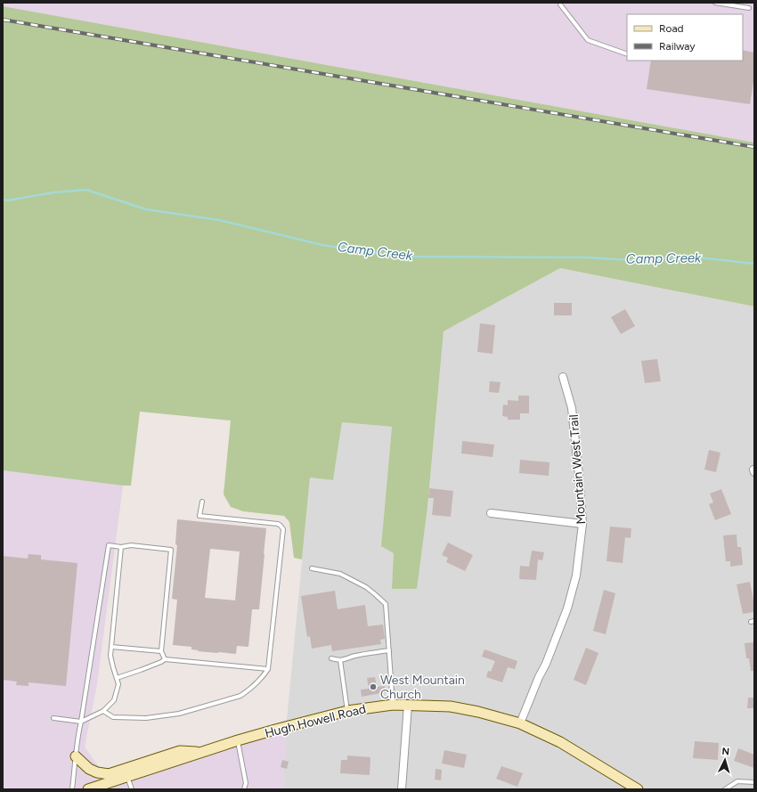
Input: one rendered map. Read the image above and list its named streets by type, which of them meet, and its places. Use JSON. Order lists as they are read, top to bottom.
{
  "streets": {
    "main road": ["Hugh Howell Road"],
    "street": ["Mountain West Trail"]
  },
  "crossings": [
    ["Mountain West Trail", "Hugh Howell Road"]
  ],
  "water": ["Camp Creek"],
  "places": ["West Mountain Church"],
  "legend": ["Road", "Railway"],
  "north": "top"
}
